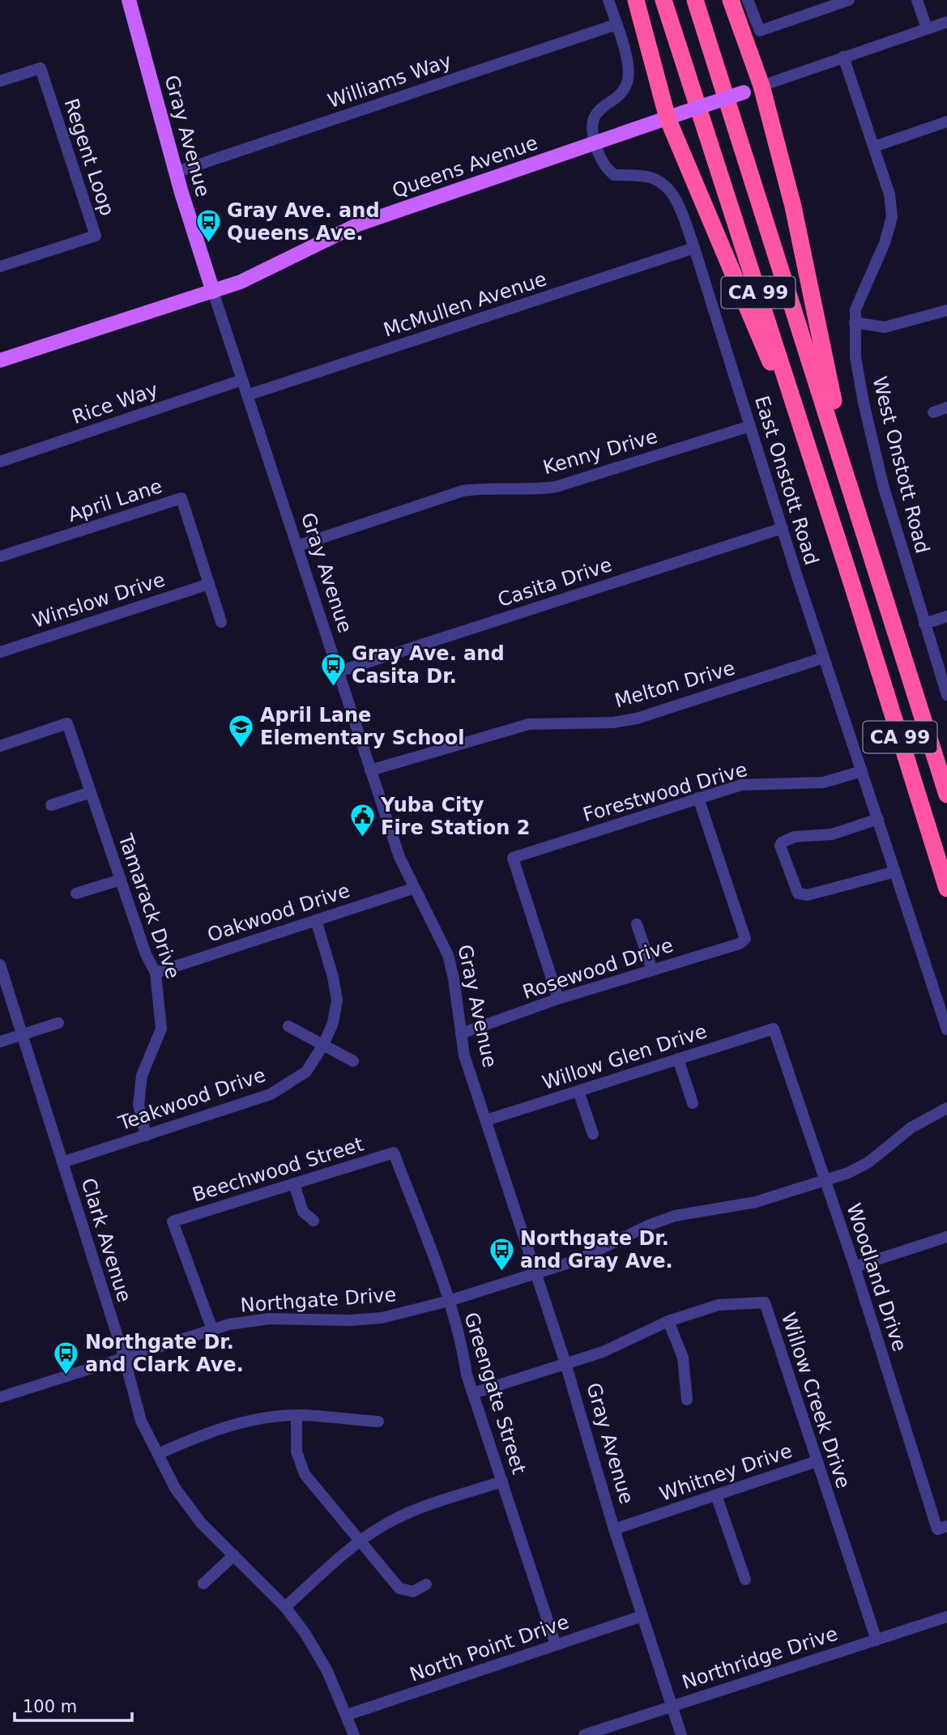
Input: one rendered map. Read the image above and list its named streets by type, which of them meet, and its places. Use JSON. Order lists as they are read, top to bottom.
{
  "streets": {
    "highway": ["CA 99"],
    "main road": ["Gray Avenue", "Queens Avenue"],
    "street": [
      "Williams Way",
      "Regent Loop",
      "McMullen Avenue",
      "Rice Way",
      "Kenny Drive",
      "West Onstott Road",
      "East Onstott Road",
      "April Lane",
      "Casita Drive",
      "Winslow Drive",
      "Melton Drive",
      "Forestwood Drive",
      "Tamarack Drive",
      "Oakwood Drive",
      "Rosewood Drive",
      "Willow Glen Drive",
      "Teakwood Drive",
      "Beechwood Street",
      "Clark Avenue",
      "Woodland Drive",
      "Northgate Drive",
      "Greengate Street",
      "Willow Creek Drive",
      "Whitney Drive",
      "North Point Drive",
      "Northridge Drive"
    ]
  },
  "crossings": [
    ["Williams Way", "Gray Avenue"],
    ["Williams Way", "East Onstott Road"],
    ["Gray Avenue", "Queens Avenue"],
    ["Gray Avenue", "McMullen Avenue"],
    ["Gray Avenue", "Rice Way"],
    ["Gray Avenue", "Kenny Drive"],
    ["Gray Avenue", "Casita Drive"],
    ["Gray Avenue", "Melton Drive"],
    ["Gray Avenue", "Oakwood Drive"],
    ["Gray Avenue", "Rosewood Drive"],
    ["Gray Avenue", "Willow Glen Drive"],
    ["Gray Avenue", "Northgate Drive"],
    ["Gray Avenue", "Willow Creek Drive"],
    ["Gray Avenue", "Whitney Drive"],
    ["Gray Avenue", "North Point Drive"],
    ["Gray Avenue", "Northridge Drive"],
    ["Queens Avenue", "West Onstott Road"],
    ["Queens Avenue", "East Onstott Road"],
    ["McMullen Avenue", "East Onstott Road"],
    ["Kenny Drive", "East Onstott Road"],
    ["East Onstott Road", "Casita Drive"],
    ["East Onstott Road", "Melton Drive"],
    ["East Onstott Road", "Forestwood Drive"],
    ["April Lane", "Winslow Drive"],
    ["Forestwood Drive", "Rosewood Drive"],
    ["Tamarack Drive", "Oakwood Drive"],
    ["Tamarack Drive", "Teakwood Drive"],
    ["Oakwood Drive", "Teakwood Drive"],
    ["Willow Glen Drive", "Woodland Drive"],
    ["Teakwood Drive", "Clark Avenue"],
    ["Beechwood Street", "Northgate Drive"],
    ["Beechwood Street", "Greengate Street"],
    ["Clark Avenue", "Northgate Drive"],
    ["Clark Avenue", "North Point Drive"],
    ["Woodland Drive", "Northgate Drive"],
    ["Northgate Drive", "Greengate Street"],
    ["Greengate Street", "Willow Creek Drive"],
    ["Greengate Street", "North Point Drive"],
    ["Willow Creek Drive", "Whitney Drive"],
    ["Willow Creek Drive", "Northridge Drive"]
  ],
  "places": {
    "bus stop": [
      "Gray Ave. and Queens Ave.",
      "Gray Ave. and Casita Dr.",
      "Northgate Dr. and Gray Ave.",
      "Northgate Dr. and Clark Ave."
    ],
    "school or university": ["April Lane Elementary School"],
    "public building": ["Yuba City Fire Station 2"]
  },
  "scale_bar": "100 m"
}
